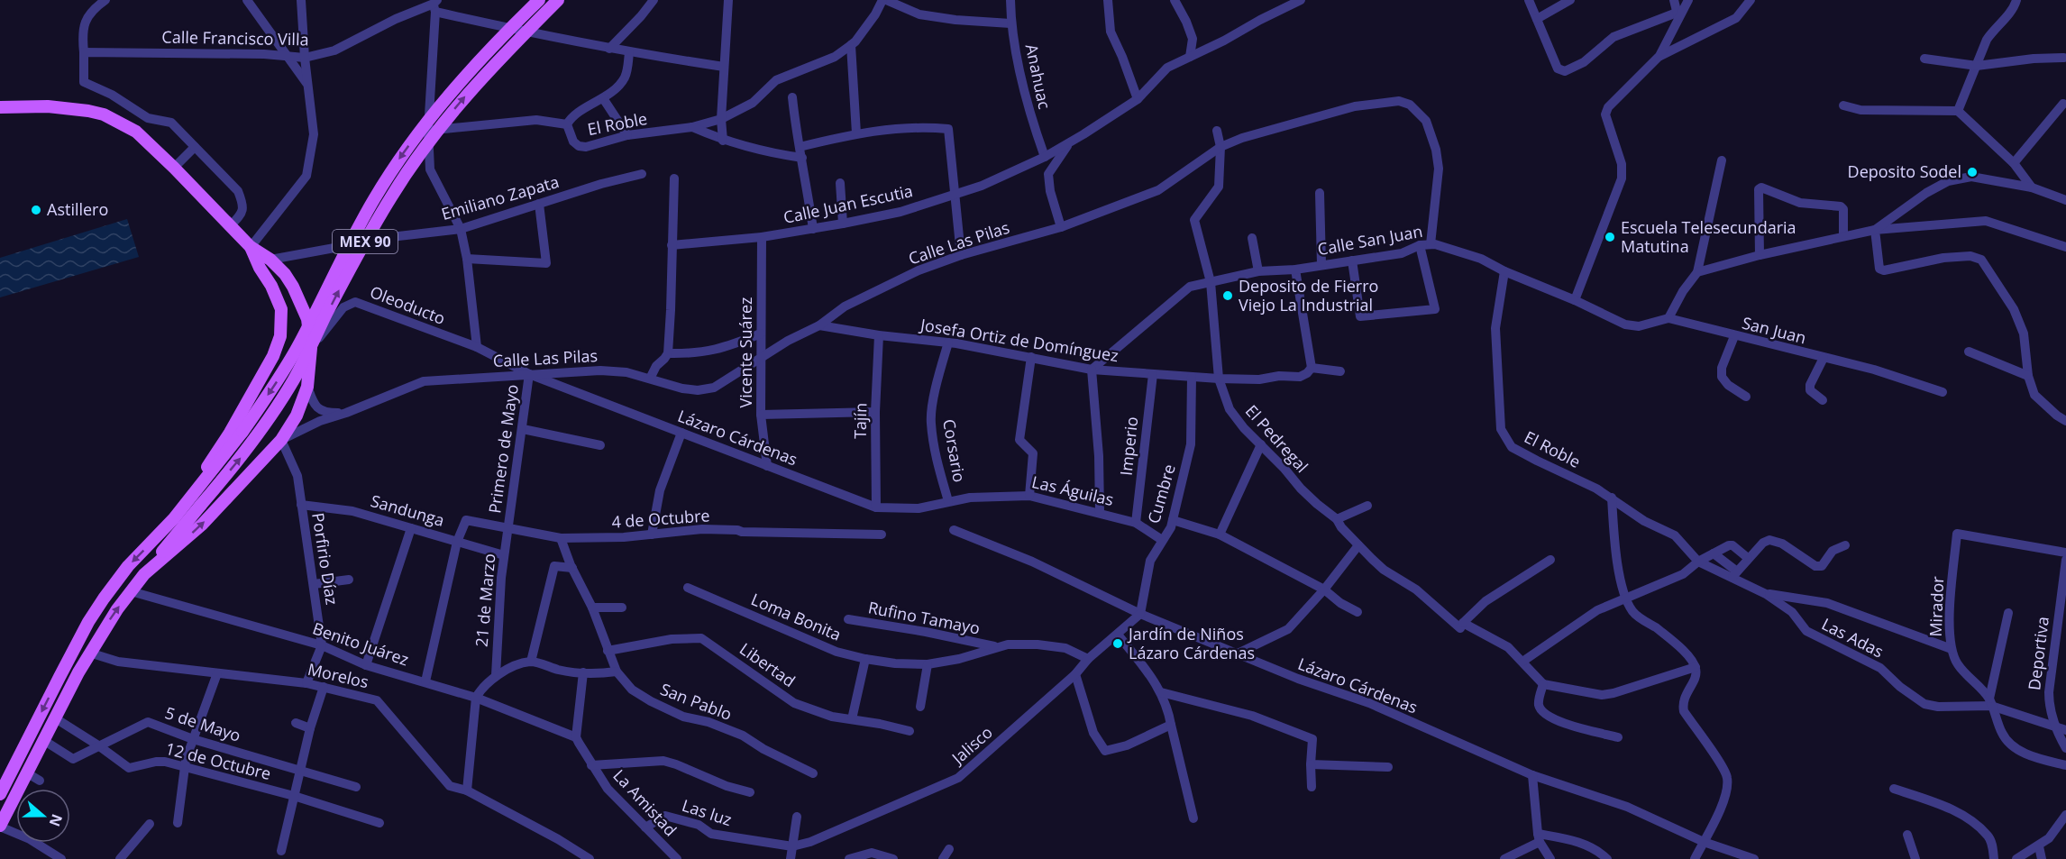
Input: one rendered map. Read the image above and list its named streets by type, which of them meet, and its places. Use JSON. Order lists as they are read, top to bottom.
{
  "streets": {
    "main road": ["MEX 90"],
    "street": [
      "Calle Francisco Villa",
      "Anahuac",
      "El Roble",
      "Emiliano Zapata",
      "Calle Juan Escutia",
      "Calle San Juan",
      "Calle Las Pilas",
      "Oleoducto",
      "San Juan",
      "Josefa Ortiz de Domínguez",
      "Vicente Suárez",
      "Tajín",
      "Lázaro Cárdenas",
      "El Pedregal",
      "Imperio",
      "Primero de Mayo",
      "Corsario",
      "Las Águilas",
      "Cumbre",
      "Sandunga",
      "4 de Octubre",
      "Porfirio Díaz",
      "21 de Marzo",
      "Mirador",
      "Loma Bonita",
      "Rufino Tamayo",
      "Las Adas",
      "Benito Juárez",
      "Deportiva",
      "Libertad",
      "Morelos",
      "San Pablo",
      "5 de Mayo",
      "Jalisco",
      "12 de Octubre",
      "La Amistad",
      "Las luz"
    ]
  },
  "crossings": [
    ["Anahuac", "Calle Juan Escutia"],
    ["El Roble", "Calle San Juan"],
    ["El Roble", "Las Adas"],
    ["Calle Juan Escutia", "Vicente Suárez"],
    ["Calle San Juan", "Calle Las Pilas"],
    ["Calle San Juan", "San Juan"],
    ["Calle San Juan", "Josefa Ortiz de Domínguez"],
    ["Calle San Juan", "El Pedregal"],
    ["Calle Las Pilas", "Oleoducto"],
    ["Calle Las Pilas", "Josefa Ortiz de Domínguez"],
    ["Calle Las Pilas", "Vicente Suárez"],
    ["Calle Las Pilas", "Lázaro Cárdenas"],
    ["Calle Las Pilas", "El Pedregal"],
    ["Calle Las Pilas", "Primero de Mayo"],
    ["Calle Las Pilas", "Porfirio Díaz"],
    ["Oleoducto", "Lázaro Cárdenas"],
    ["Oleoducto", "Primero de Mayo"],
    ["Josefa Ortiz de Domínguez", "Tajín"],
    ["Josefa Ortiz de Domínguez", "El Pedregal"],
    ["Josefa Ortiz de Domínguez", "Imperio"],
    ["Josefa Ortiz de Domínguez", "Corsario"],
    ["Josefa Ortiz de Domínguez", "Cumbre"],
    ["Vicente Suárez", "Lázaro Cárdenas"],
    ["Tajín", "Lázaro Cárdenas"],
    ["Lázaro Cárdenas", "Primero de Mayo"],
    ["Lázaro Cárdenas", "Corsario"],
    ["Lázaro Cárdenas", "Las Águilas"],
    ["Lázaro Cárdenas", "Cumbre"],
    ["Lázaro Cárdenas", "Jalisco"],
    ["Imperio", "Las Águilas"],
    ["Primero de Mayo", "4 de Octubre"],
    ["Primero de Mayo", "21 de Marzo"],
    ["Corsario", "Las Águilas"],
    ["Las Águilas", "Cumbre"],
    ["Cumbre", "Jalisco"],
    ["Sandunga", "4 de Octubre"],
    ["Sandunga", "Porfirio Díaz"],
    ["Sandunga", "21 de Marzo"],
    ["4 de Octubre", "21 de Marzo"],
    ["4 de Octubre", "San Pablo"],
    ["Porfirio Díaz", "Benito Juárez"],
    ["Porfirio Díaz", "Morelos"],
    ["Mirador", "Las Adas"],
    ["Loma Bonita", "Rufino Tamayo"],
    ["Las Adas", "Deportiva"],
    ["Benito Juárez", "La Amistad"],
    ["Libertad", "San Pablo"],
    ["5 de Mayo", "12 de Octubre"],
    ["Jalisco", "Las luz"],
    ["La Amistad", "Las luz"]
  ],
  "places": [
    "Deposito Sodel",
    "Astillero",
    "Escuela Telesecundaria Matutina",
    "Deposito de Fierro Viejo La Industrial",
    "Jardín de Niños Lázaro Cárdenas"
  ],
  "north": "right"
}
